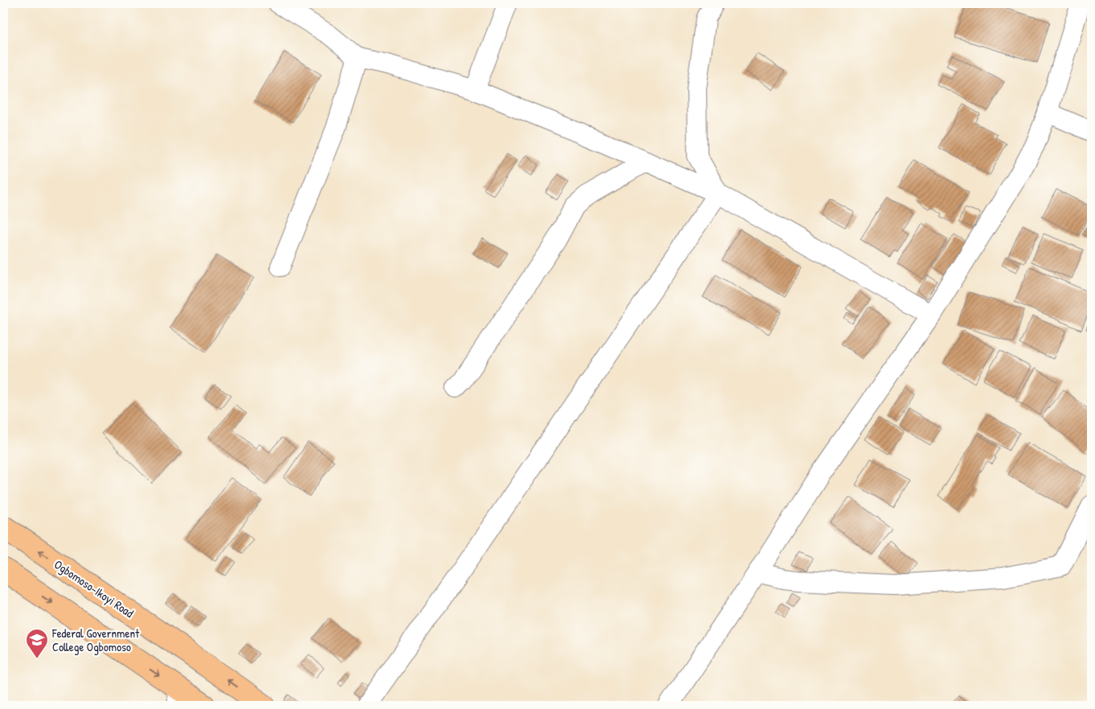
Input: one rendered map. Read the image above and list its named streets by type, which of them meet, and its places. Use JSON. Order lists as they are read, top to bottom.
{
  "streets": {
    "main road": ["Ogbomoso-Ikoyi Road"]
  },
  "places": {
    "school or university": ["Federal Government College Ogbomoso"]
  }
}
